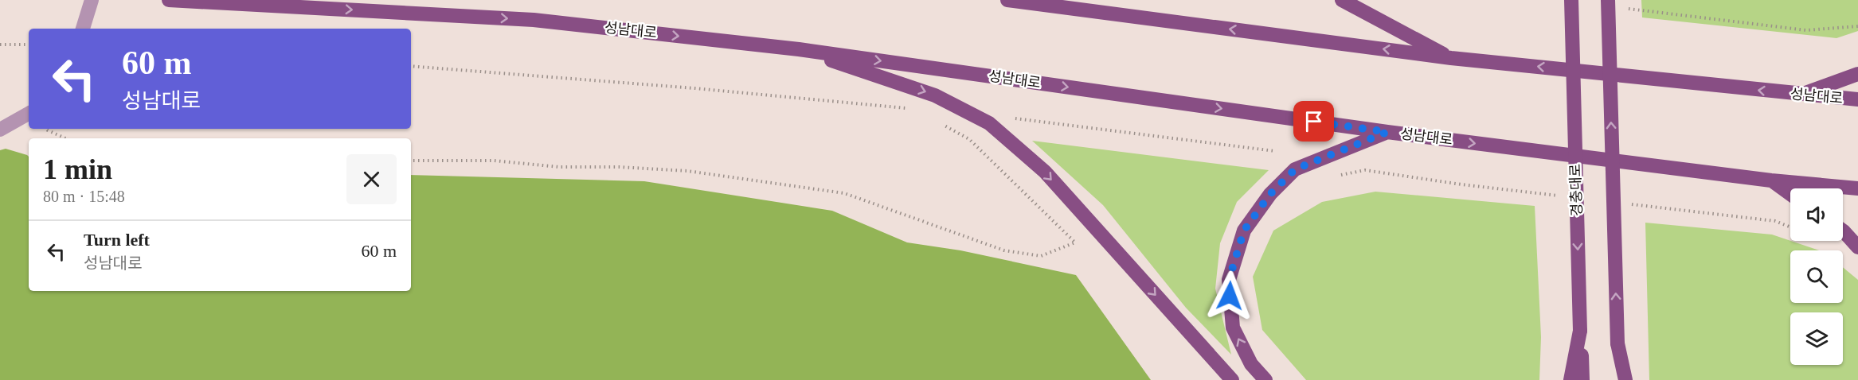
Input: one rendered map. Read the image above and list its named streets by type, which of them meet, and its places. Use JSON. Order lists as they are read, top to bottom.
{
  "streets": {
    "main road": ["성남대로", "경충대로"]
  },
  "page": {
    "turn": ["60 m", "성남대로"],
    "heading": ["1 min", "80 m · 15:48"],
    "list": [
      {
        "name": "Turn left",
        "note": "성남대로",
        "value": "60 m"
      }
    ]
  }
}
